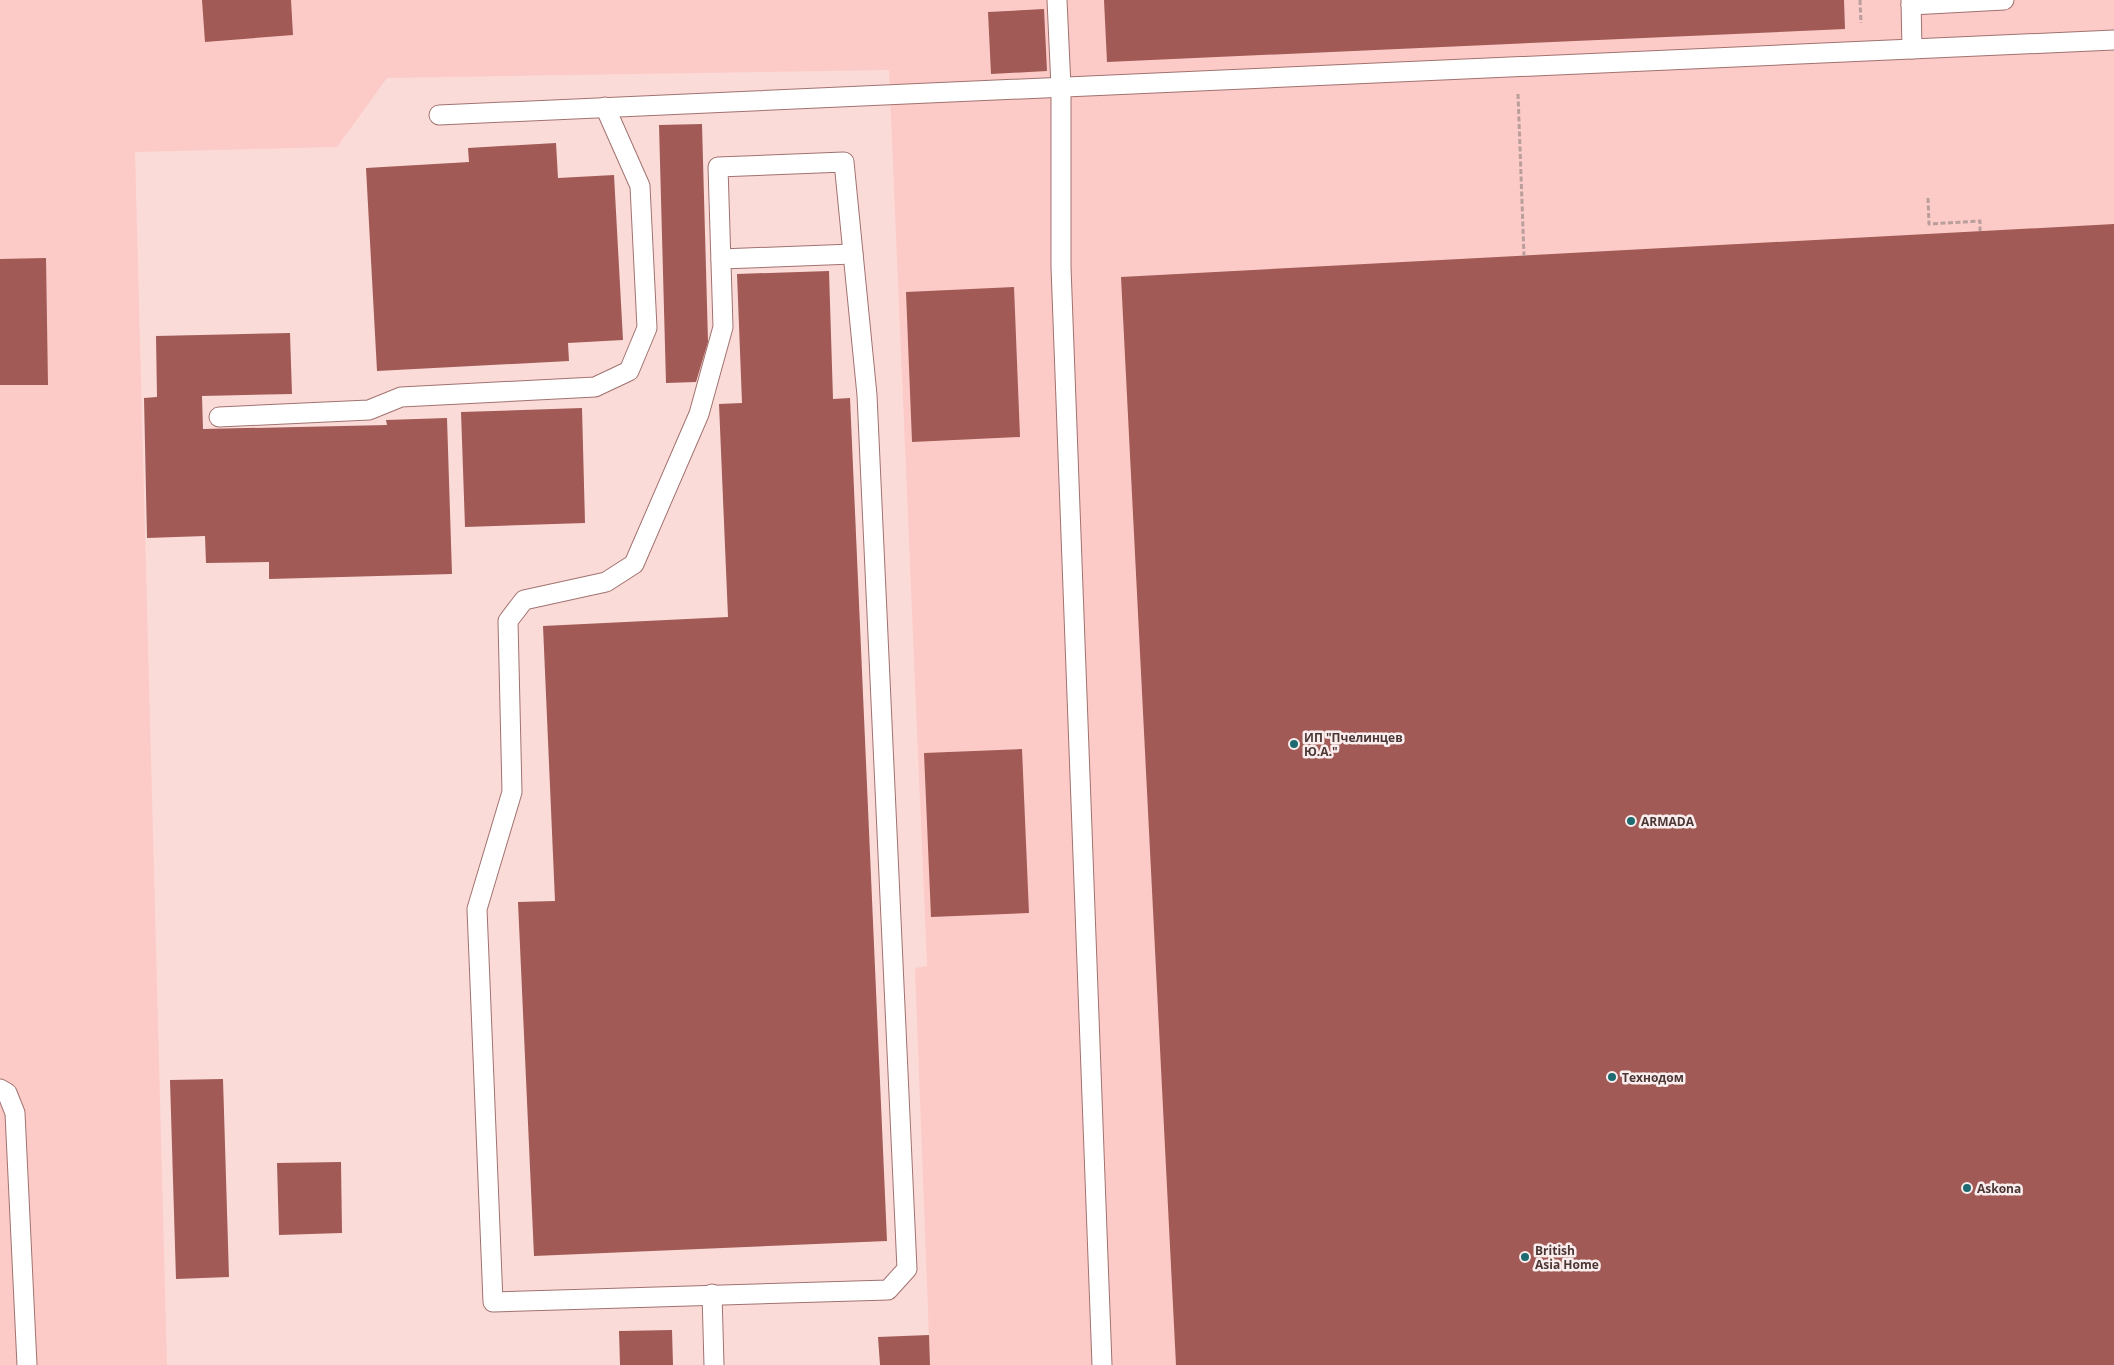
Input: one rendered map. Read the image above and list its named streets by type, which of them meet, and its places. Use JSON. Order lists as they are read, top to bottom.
{
  "places": [
    "ИП \"Пчелинцев Ю.А.\"",
    "ARMADA",
    "Технодом",
    "Askona",
    "British Asia Home"
  ]
}
